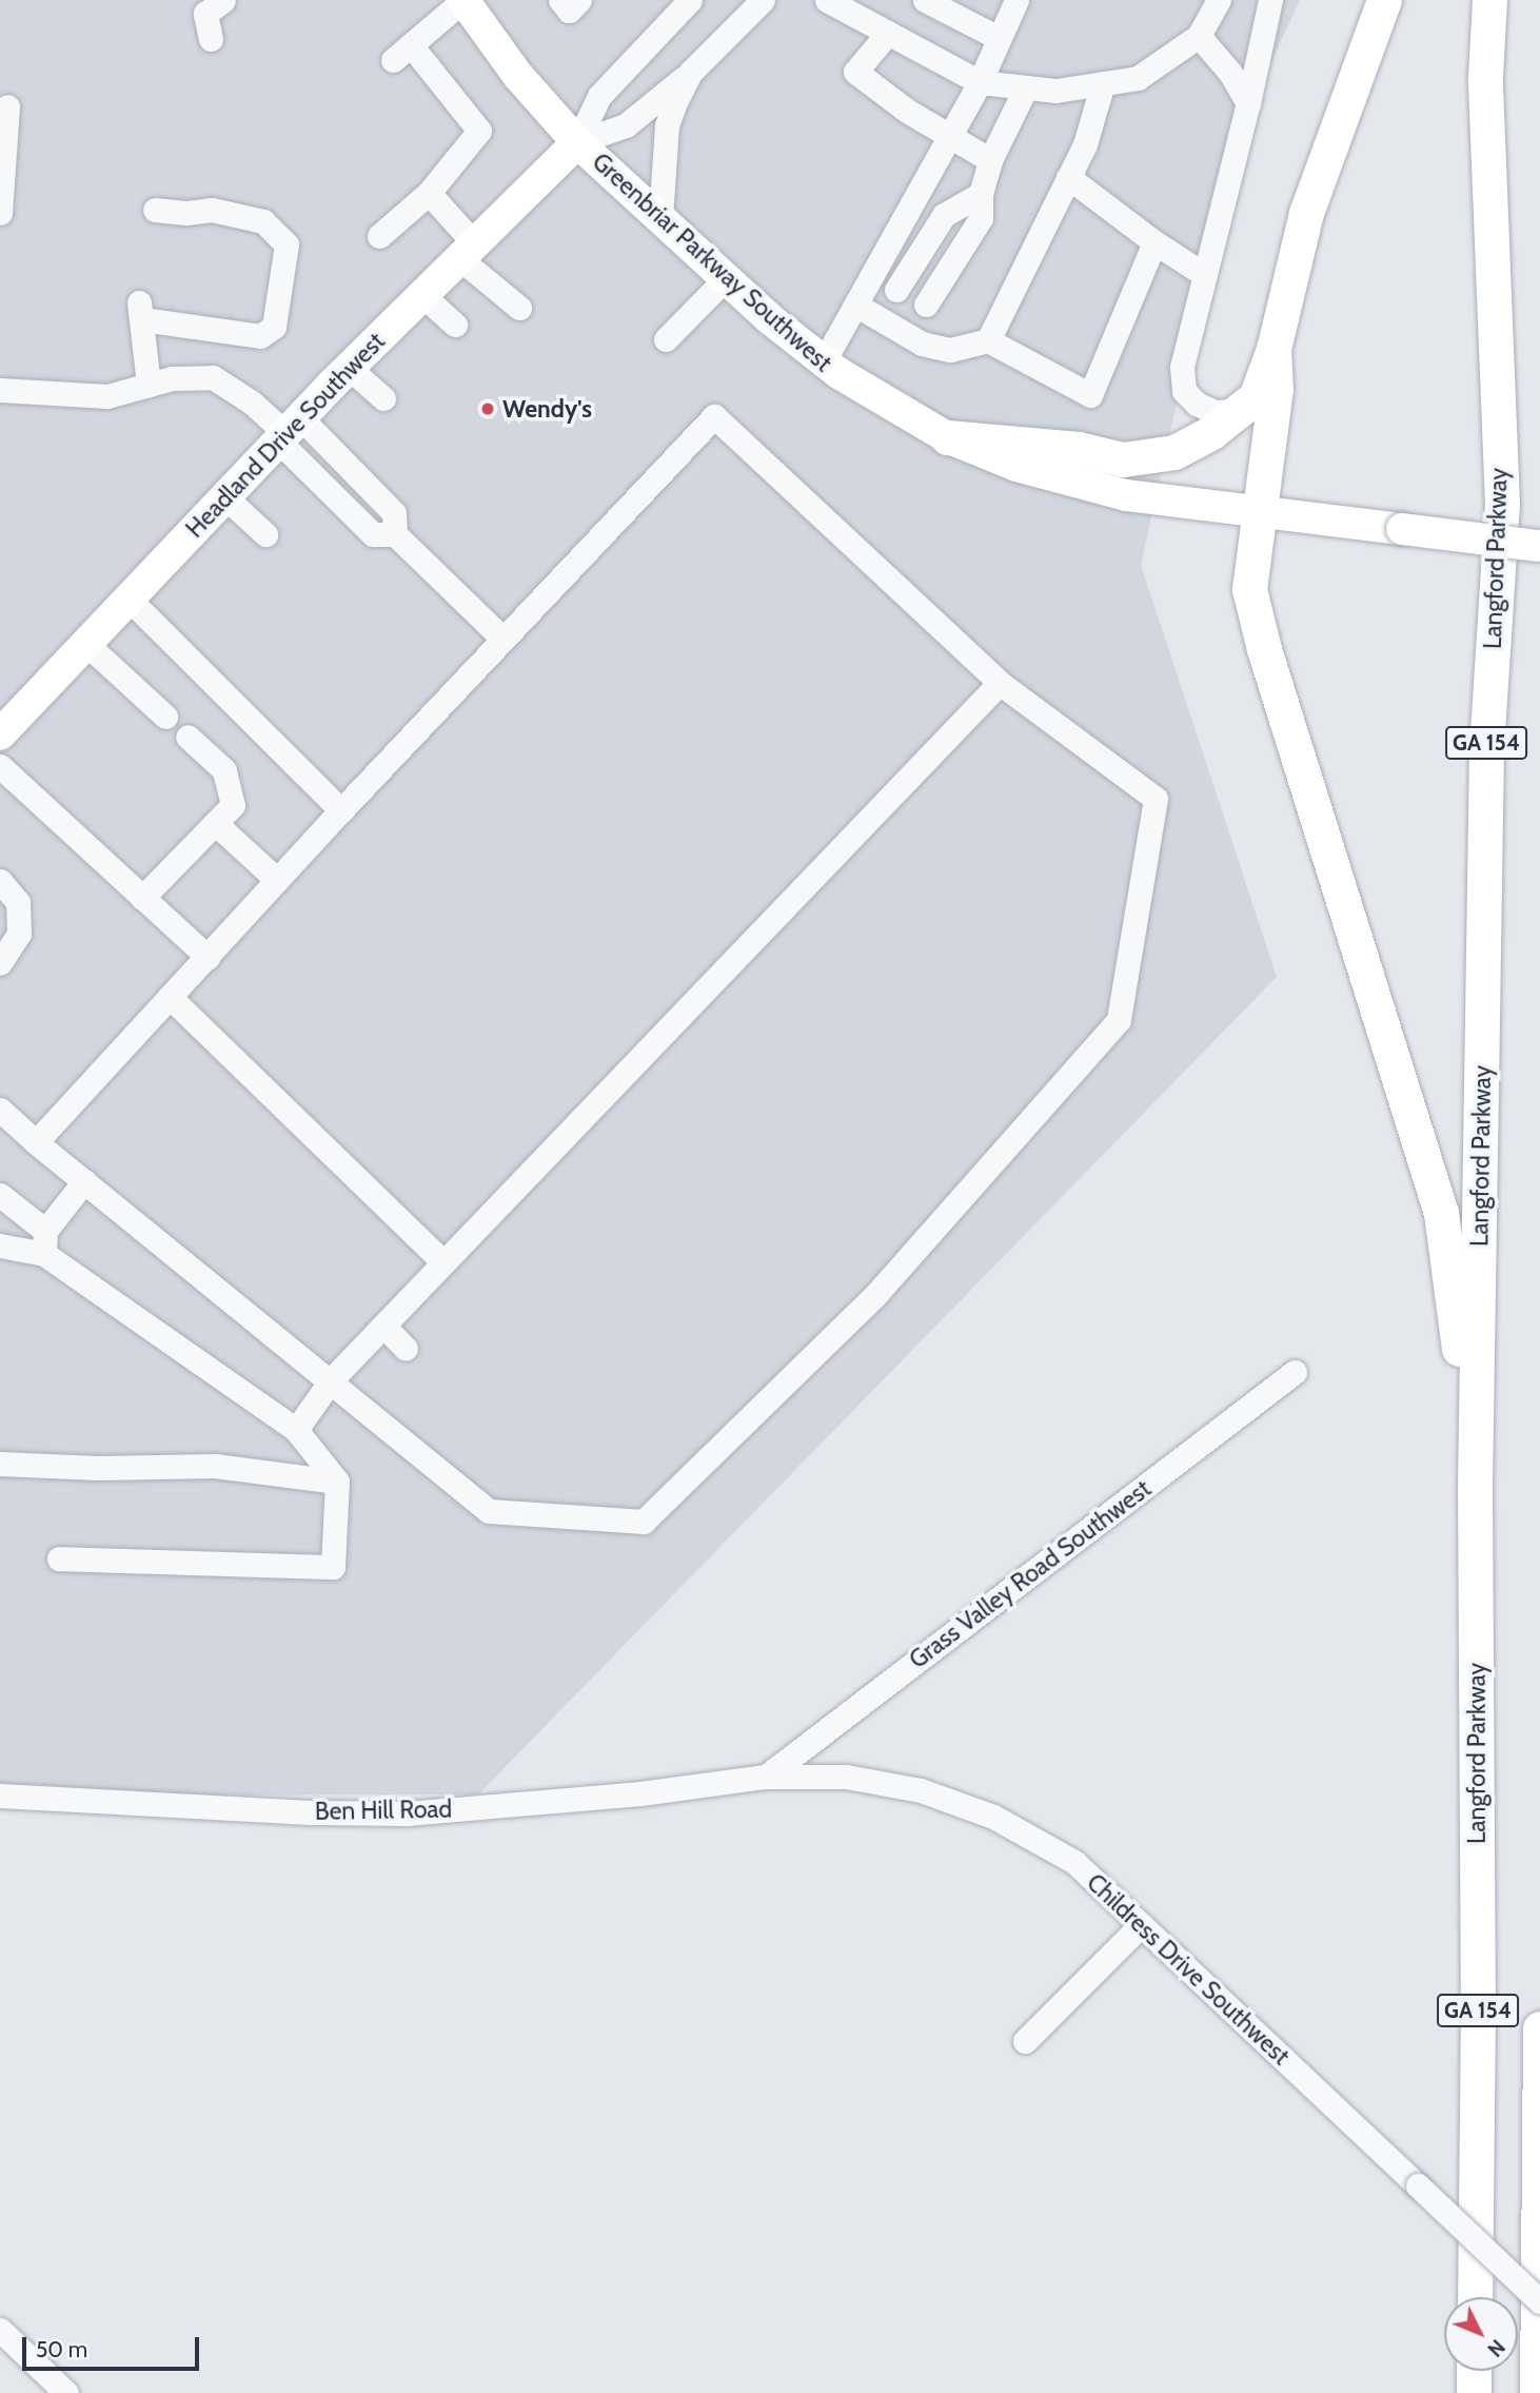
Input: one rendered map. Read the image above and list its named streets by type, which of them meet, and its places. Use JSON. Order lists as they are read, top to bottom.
{
  "streets": {
    "highway": ["Langford Parkway", "GA 154"],
    "main road": ["Greenbriar Parkway Southwest", "Headland Drive Southwest"],
    "street": ["Grass Valley Road Southwest", "Ben Hill Road", "Childress Drive Southwest"]
  },
  "crossings": [
    ["Greenbriar Parkway Southwest", "Headland Drive Southwest"],
    ["Grass Valley Road Southwest", "Ben Hill Road"],
    ["Grass Valley Road Southwest", "Childress Drive Southwest"],
    ["Ben Hill Road", "Childress Drive Southwest"]
  ],
  "places": ["Wendy's"],
  "scale_bar": "50 m",
  "north": "bottom right"
}
